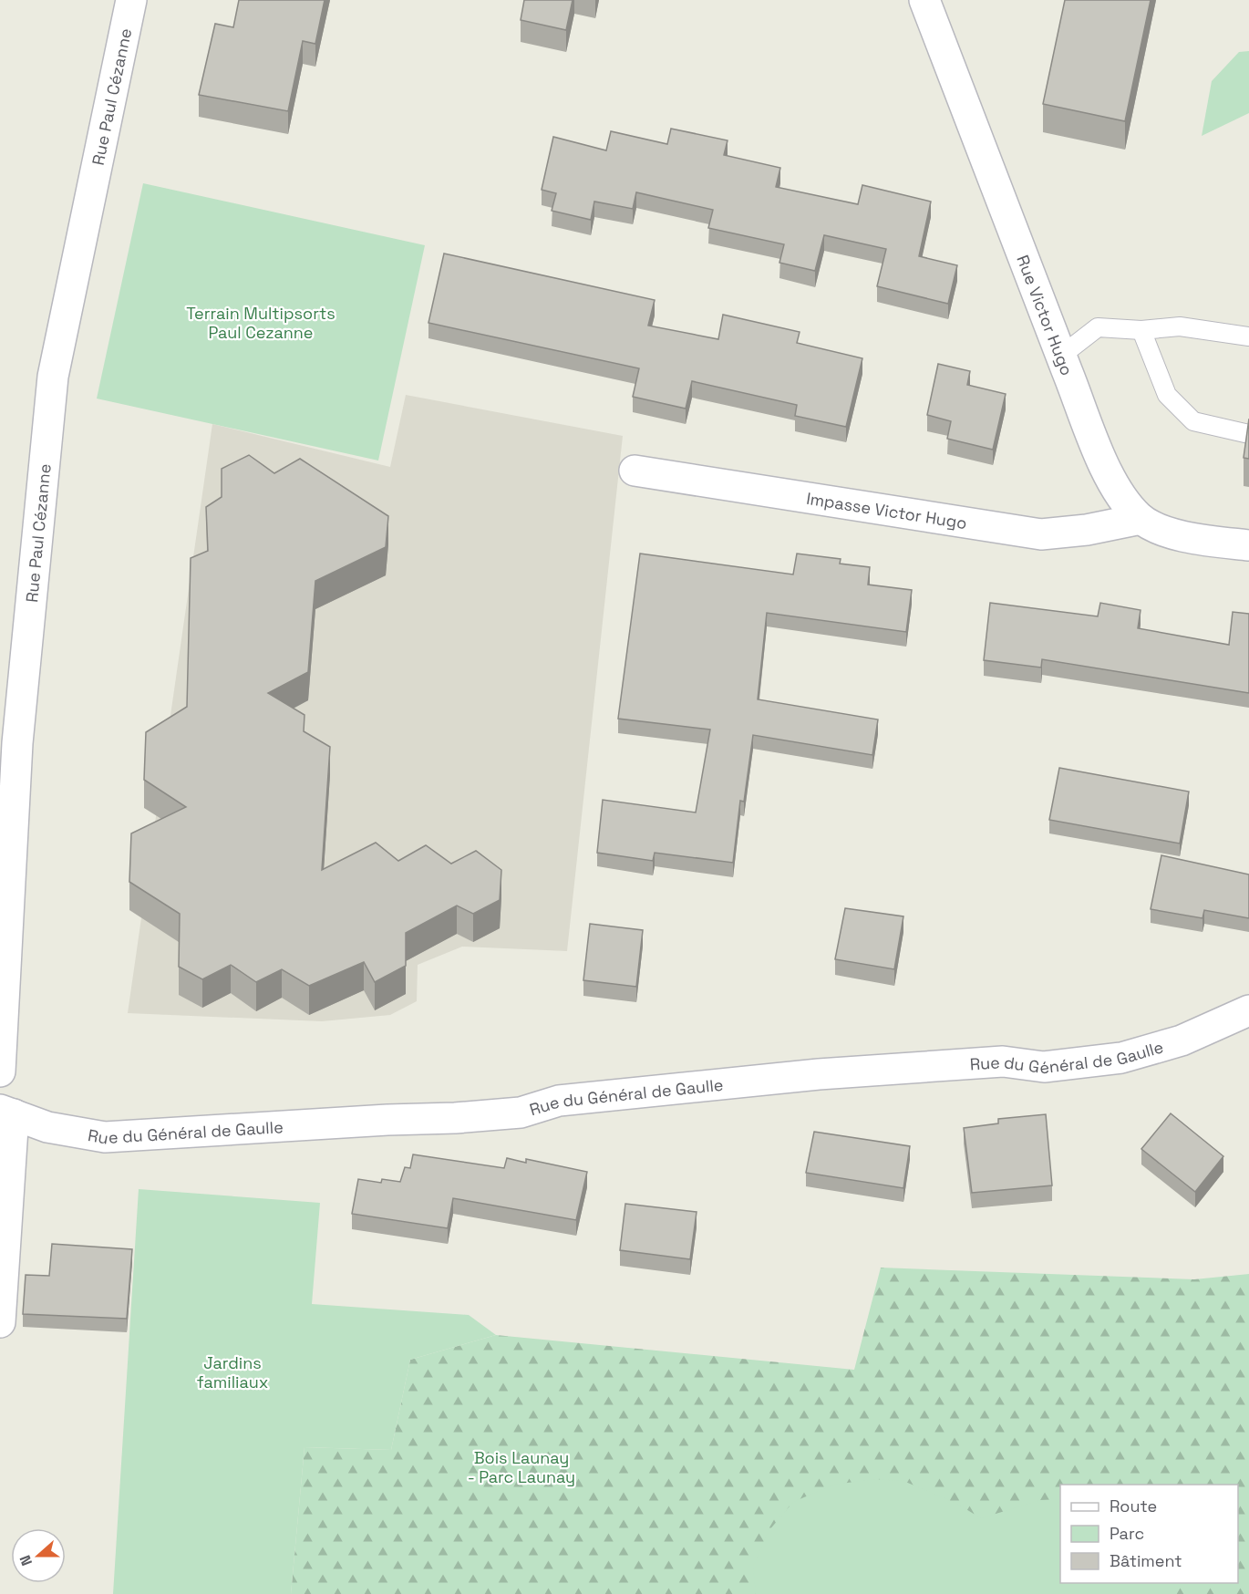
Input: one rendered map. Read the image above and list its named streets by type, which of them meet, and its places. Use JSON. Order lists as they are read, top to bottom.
{
  "streets": {
    "street": [
      "Rue Paul Cézanne",
      "Rue Victor Hugo",
      "Impasse Victor Hugo",
      "Rue du Général de Gaulle"
    ]
  },
  "crossings": [
    ["Rue Victor Hugo", "Impasse Victor Hugo"]
  ],
  "parks": ["Terrain Multipsorts Paul Cezanne", "Jardins familiaux", "Bois Launay - Parc Launay"],
  "legend": ["Route", "Parc", "Bâtiment"],
  "north": "left"
}
